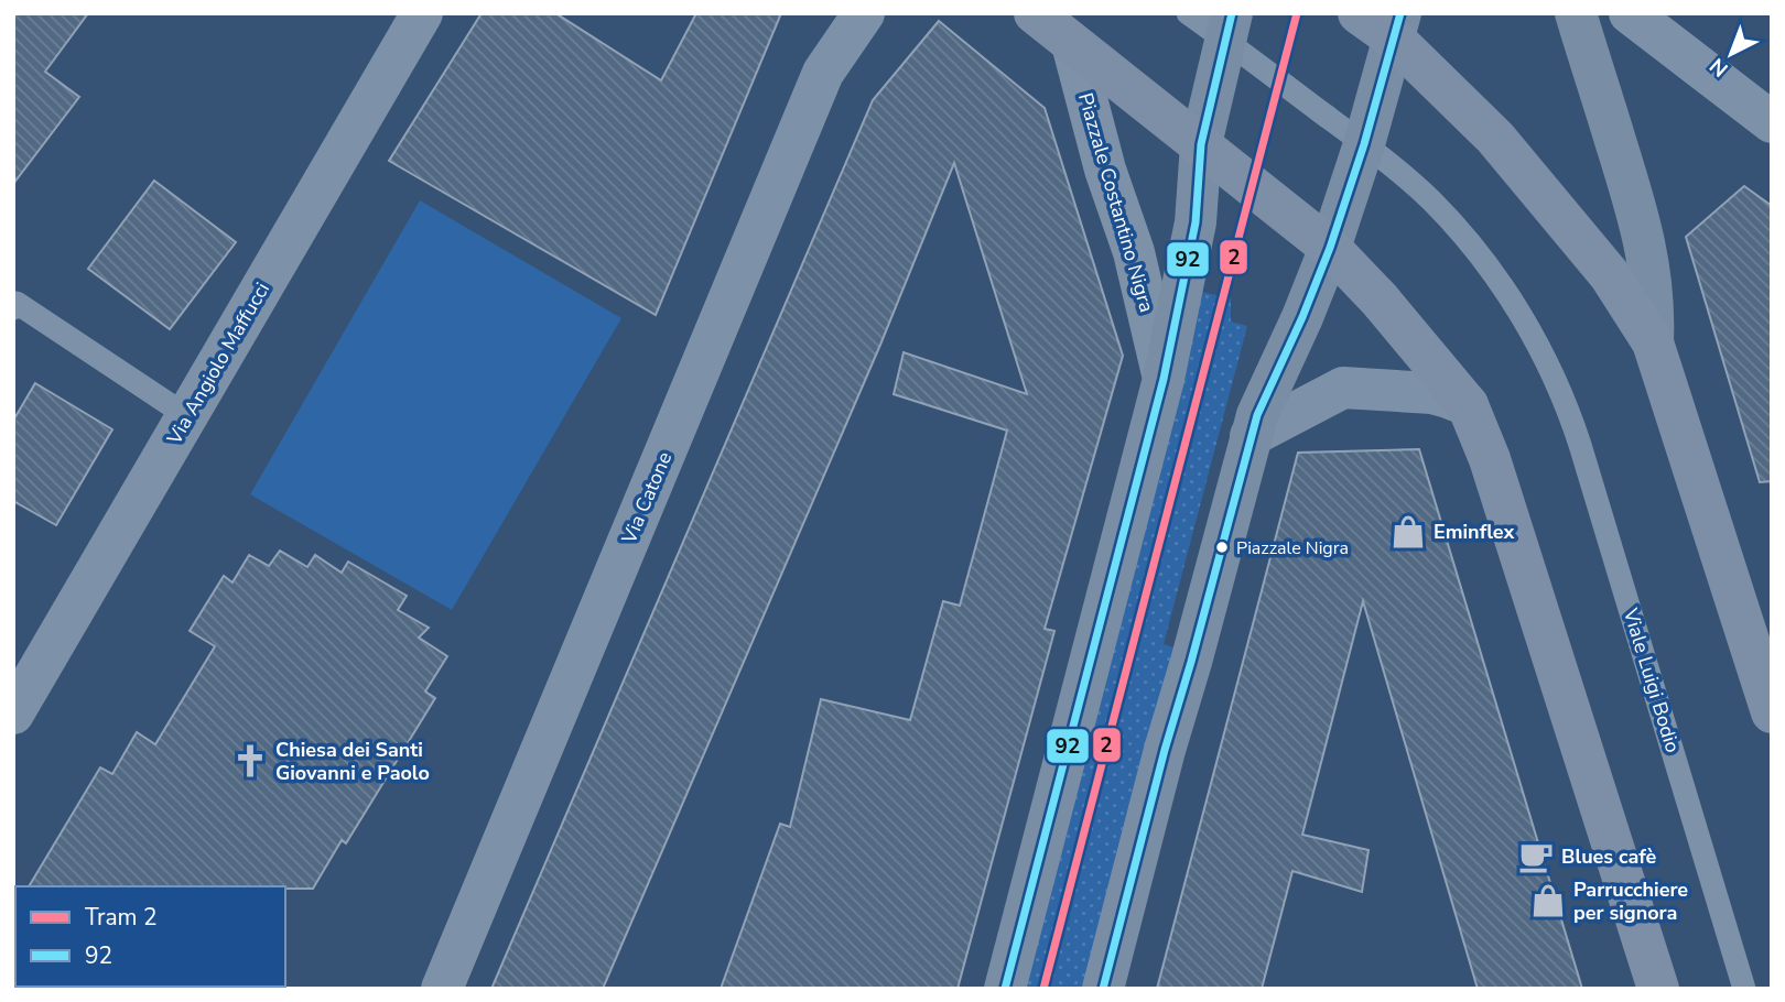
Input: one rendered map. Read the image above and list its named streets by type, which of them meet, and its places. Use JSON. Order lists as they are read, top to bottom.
{
  "streets": {
    "main road": ["Piazzale Costantino Nigra"],
    "street": ["Via Angiolo Maffucci", "Via Catone"],
    "lane": ["Viale Luigi Bodio"]
  },
  "places": {
    "shop": ["Eminflex", "Parrucchiere per signora"],
    "other": ["Piazzale Nigra"],
    "church": ["Chiesa dei Santi Giovanni e Paolo"],
    "cafe": ["Blues cafè"]
  },
  "lines": ["tram line 2", "transit line 92"],
  "legend": ["Tram 2", "92"],
  "north": "bottom left"
}
